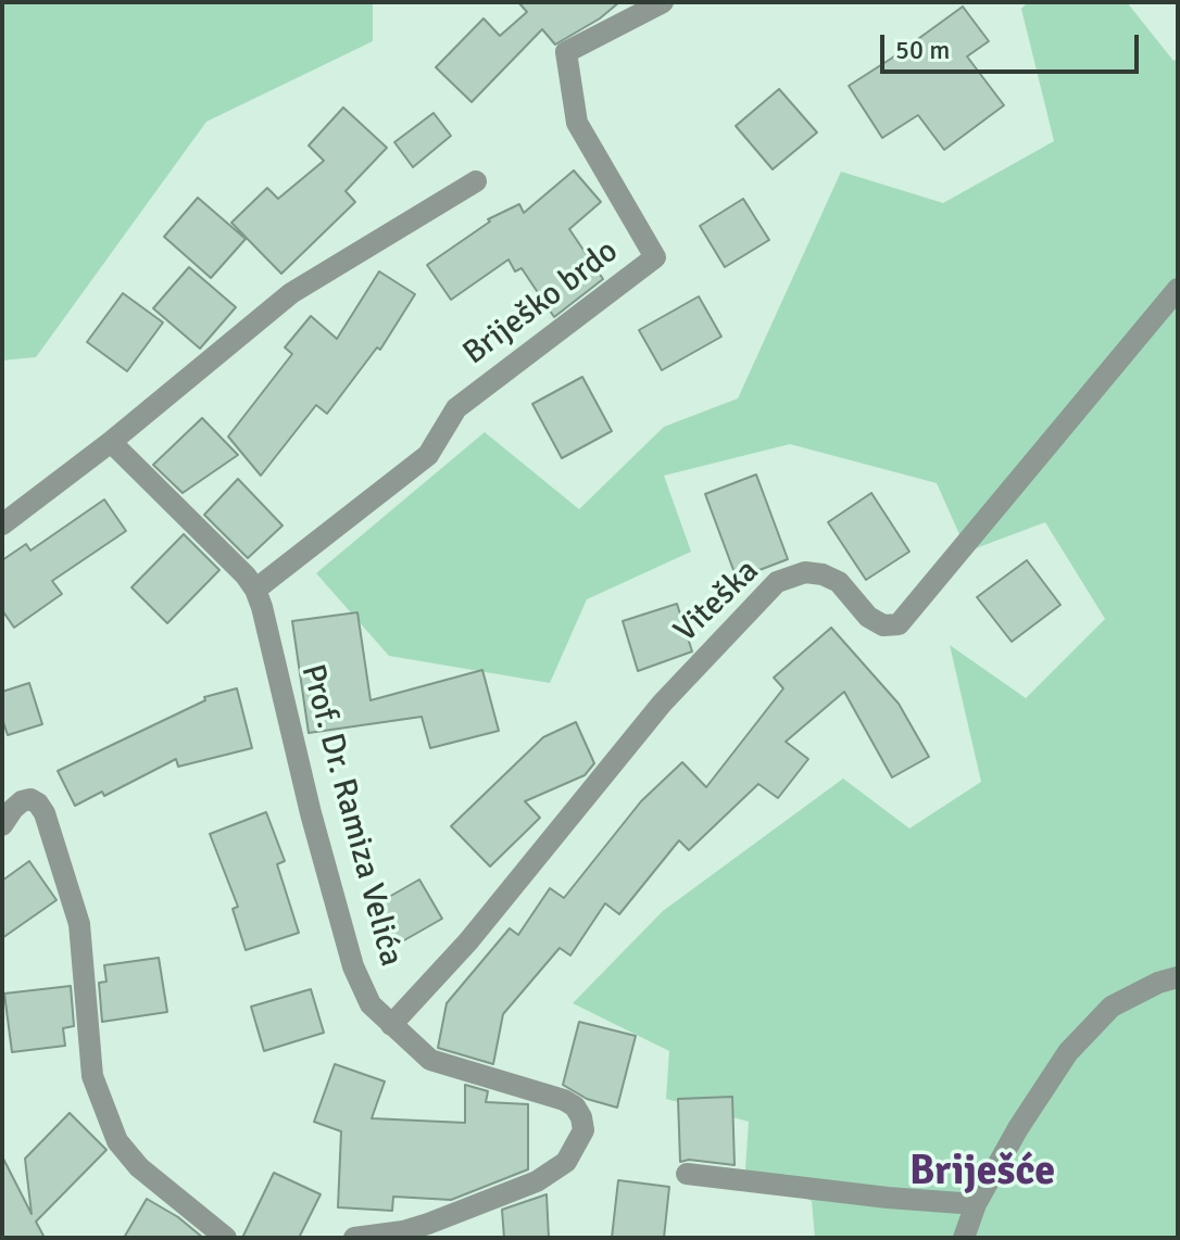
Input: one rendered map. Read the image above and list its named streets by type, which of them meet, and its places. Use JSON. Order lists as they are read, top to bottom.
{
  "streets": {
    "street": ["Briješko brdo", "Viteška", "Prof. Dr. Ramiza Velića"]
  },
  "crossings": [
    ["Briješko brdo", "Prof. Dr. Ramiza Velića"],
    ["Viteška", "Prof. Dr. Ramiza Velića"]
  ],
  "districts": ["Briješće"],
  "scale_bar": "50 m"
}
